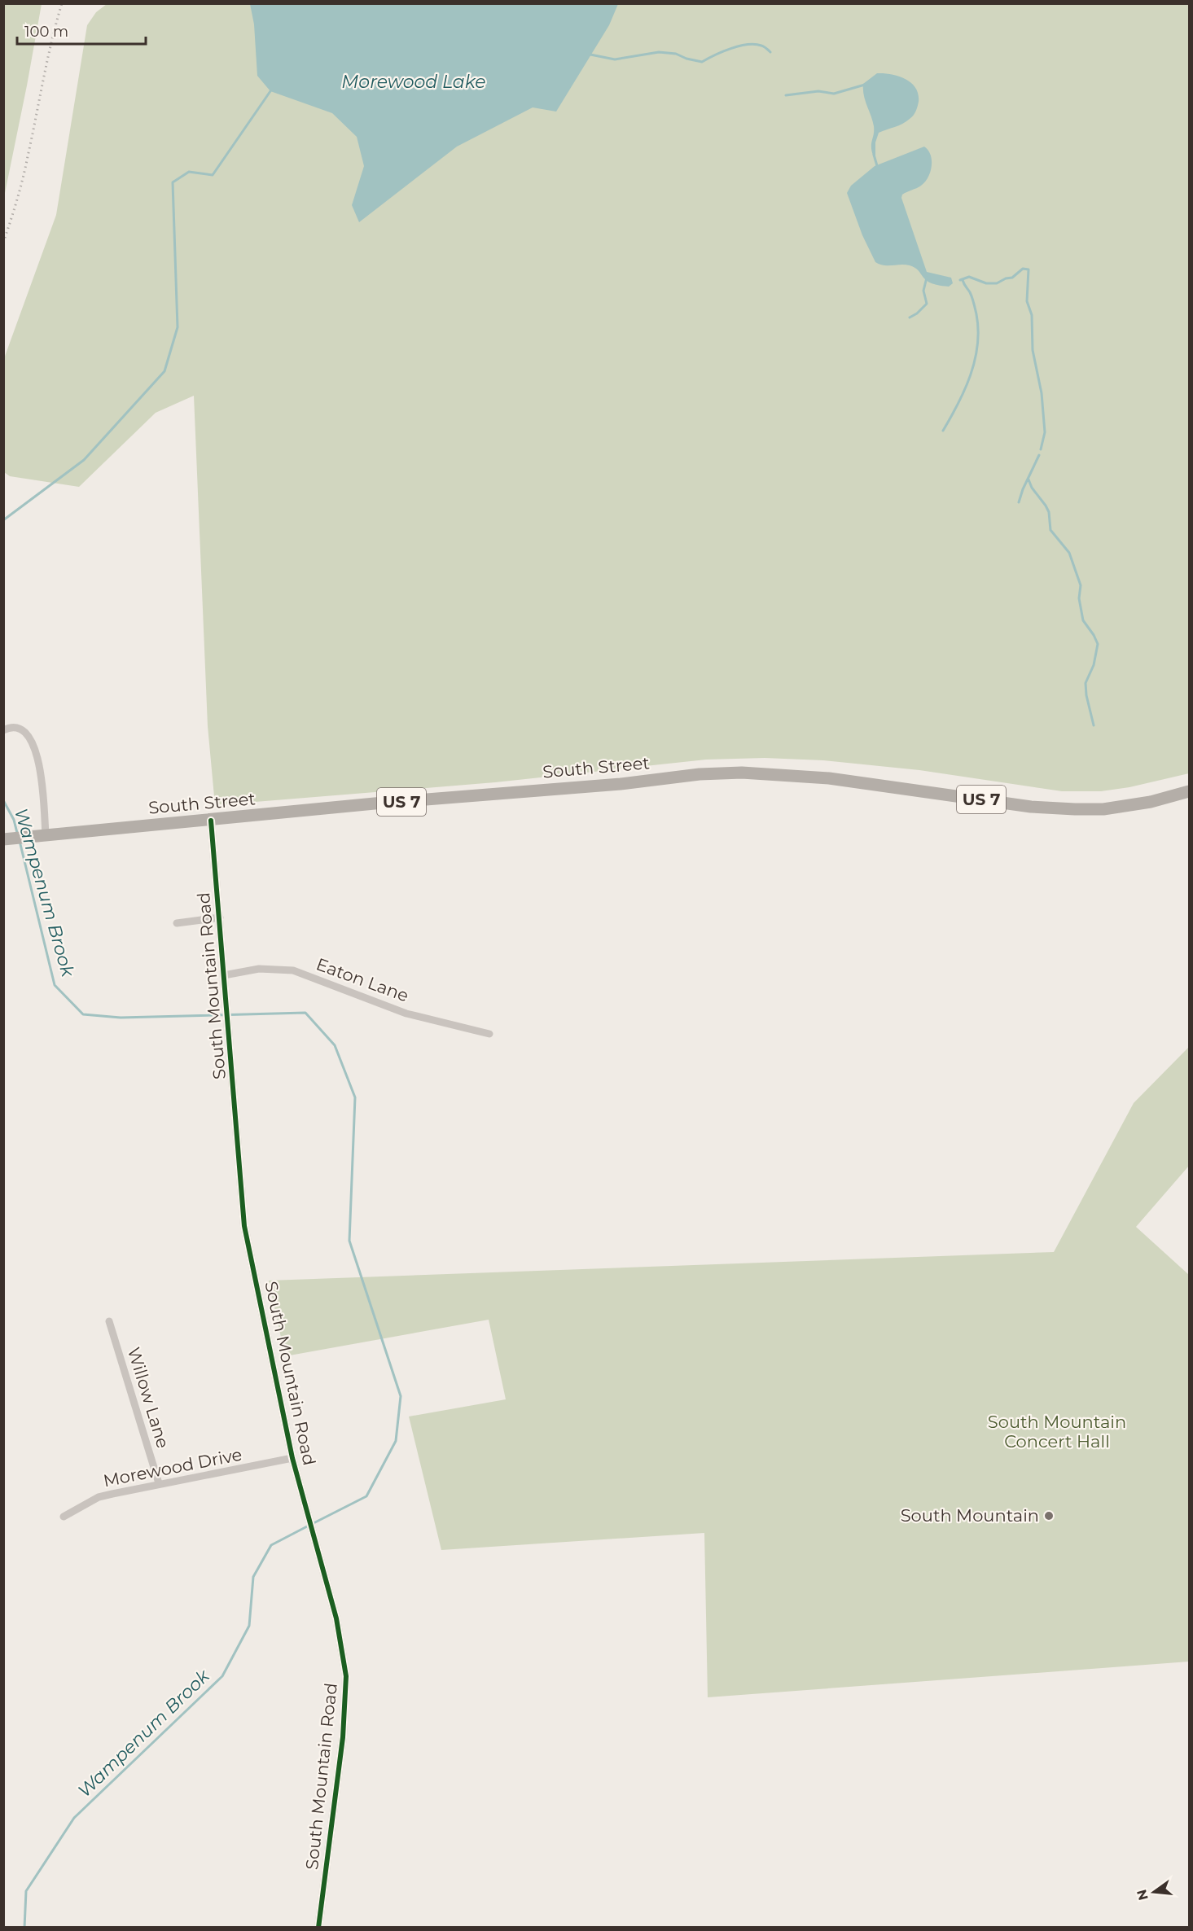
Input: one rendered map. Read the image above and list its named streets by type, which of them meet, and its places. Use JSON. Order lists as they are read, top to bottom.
{
  "streets": {
    "highway": ["South Street", "US 7"],
    "street": [
      "Eaton Lane",
      "South Mountain Road",
      "Willow Lane",
      "Morewood Drive"
    ]
  },
  "crossings": [
    ["South Street", "South Mountain Road"],
    ["Eaton Lane", "South Mountain Road"],
    ["South Mountain Road", "Morewood Drive"],
    ["Willow Lane", "Morewood Drive"]
  ],
  "water": ["Morewood Lake", "Wampenum Brook"],
  "parks": ["South Mountain Concert Hall"],
  "places": ["South Mountain"],
  "scale_bar": "100 m",
  "north": "left"
}
